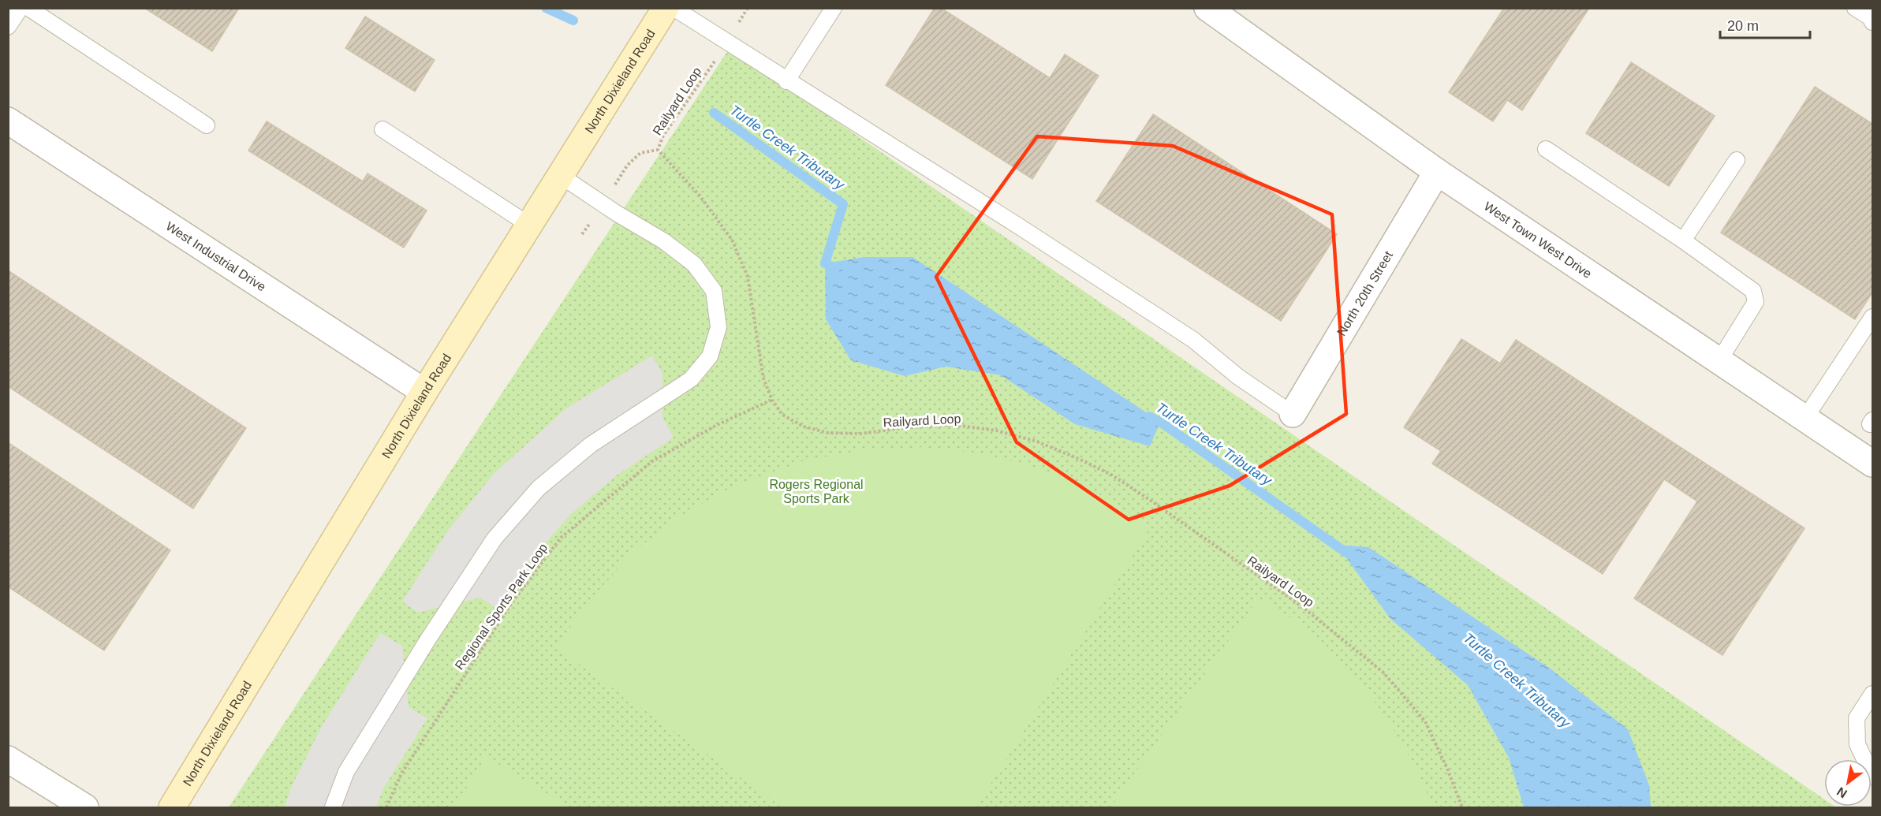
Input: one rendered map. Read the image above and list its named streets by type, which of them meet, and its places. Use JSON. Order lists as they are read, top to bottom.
{
  "streets": {
    "main road": ["North Dixieland Road"],
    "street": ["West Town West Drive", "West Industrial Drive", "North 20th Street"],
    "path": ["Railyard Loop", "Regional Sports Park Loop"]
  },
  "crossings": [
    ["North Dixieland Road", "West Industrial Drive"],
    ["Railyard Loop", "Regional Sports Park Loop"],
    ["West Town West Drive", "North 20th Street"]
  ],
  "water": ["Turtle Creek Tributary"],
  "parks": ["Rogers Regional Sports Park"],
  "scale_bar": "20 m",
  "north": "bottom left"
}
